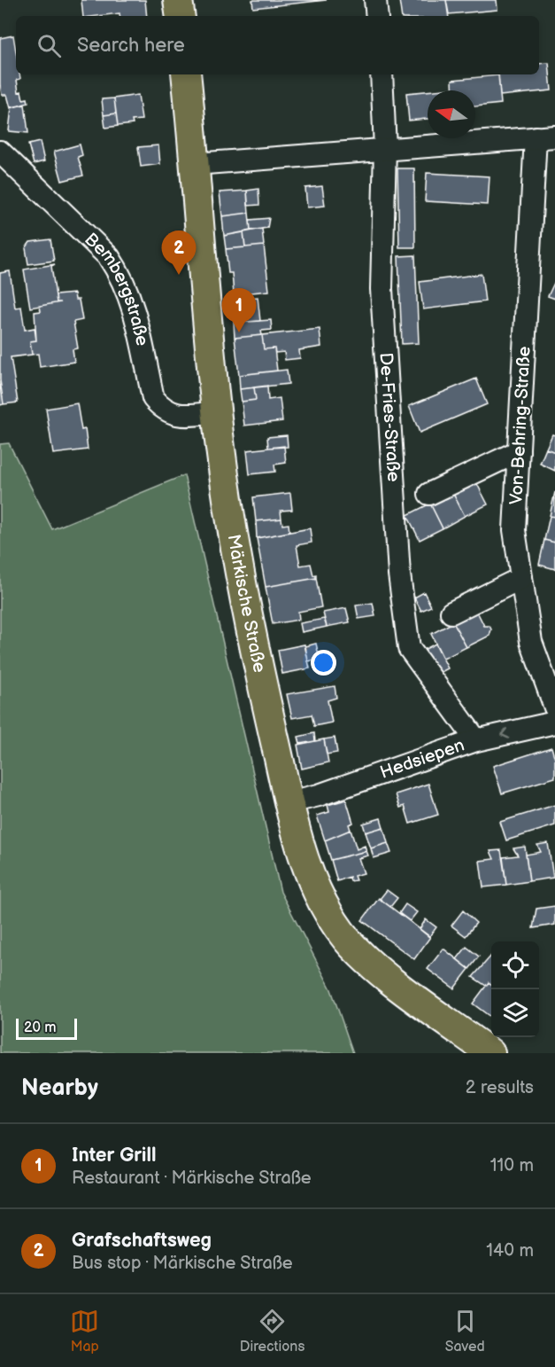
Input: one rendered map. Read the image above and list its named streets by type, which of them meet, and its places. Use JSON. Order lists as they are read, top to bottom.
{
  "streets": {
    "main road": ["Märkische Straße"],
    "street": [
      "Bembergstraße",
      "De-Fries-Straße",
      "Von-Behring-Straße",
      "Hedsiepen"
    ]
  },
  "crossings": [
    ["Bembergstraße", "Märkische Straße"],
    ["De-Fries-Straße", "Hedsiepen"],
    ["Märkische Straße", "Hedsiepen"]
  ],
  "scale_bar": "20 m",
  "north": "left",
  "page": {
    "search": "Search here",
    "pins": ["2", "1"],
    "scale": "20 m",
    "heading": ["Nearby", "2 results"],
    "list": [
      {
        "mark": "1",
        "name": "Inter Grill",
        "note": "Restaurant · Märkische Straße",
        "value": "110 m"
      },
      {
        "mark": "2",
        "name": "Grafschaftsweg",
        "note": "Bus stop · Märkische Straße",
        "value": "140 m"
      }
    ],
    "nav": ["Map", "Directions", "Saved"]
  }
}
